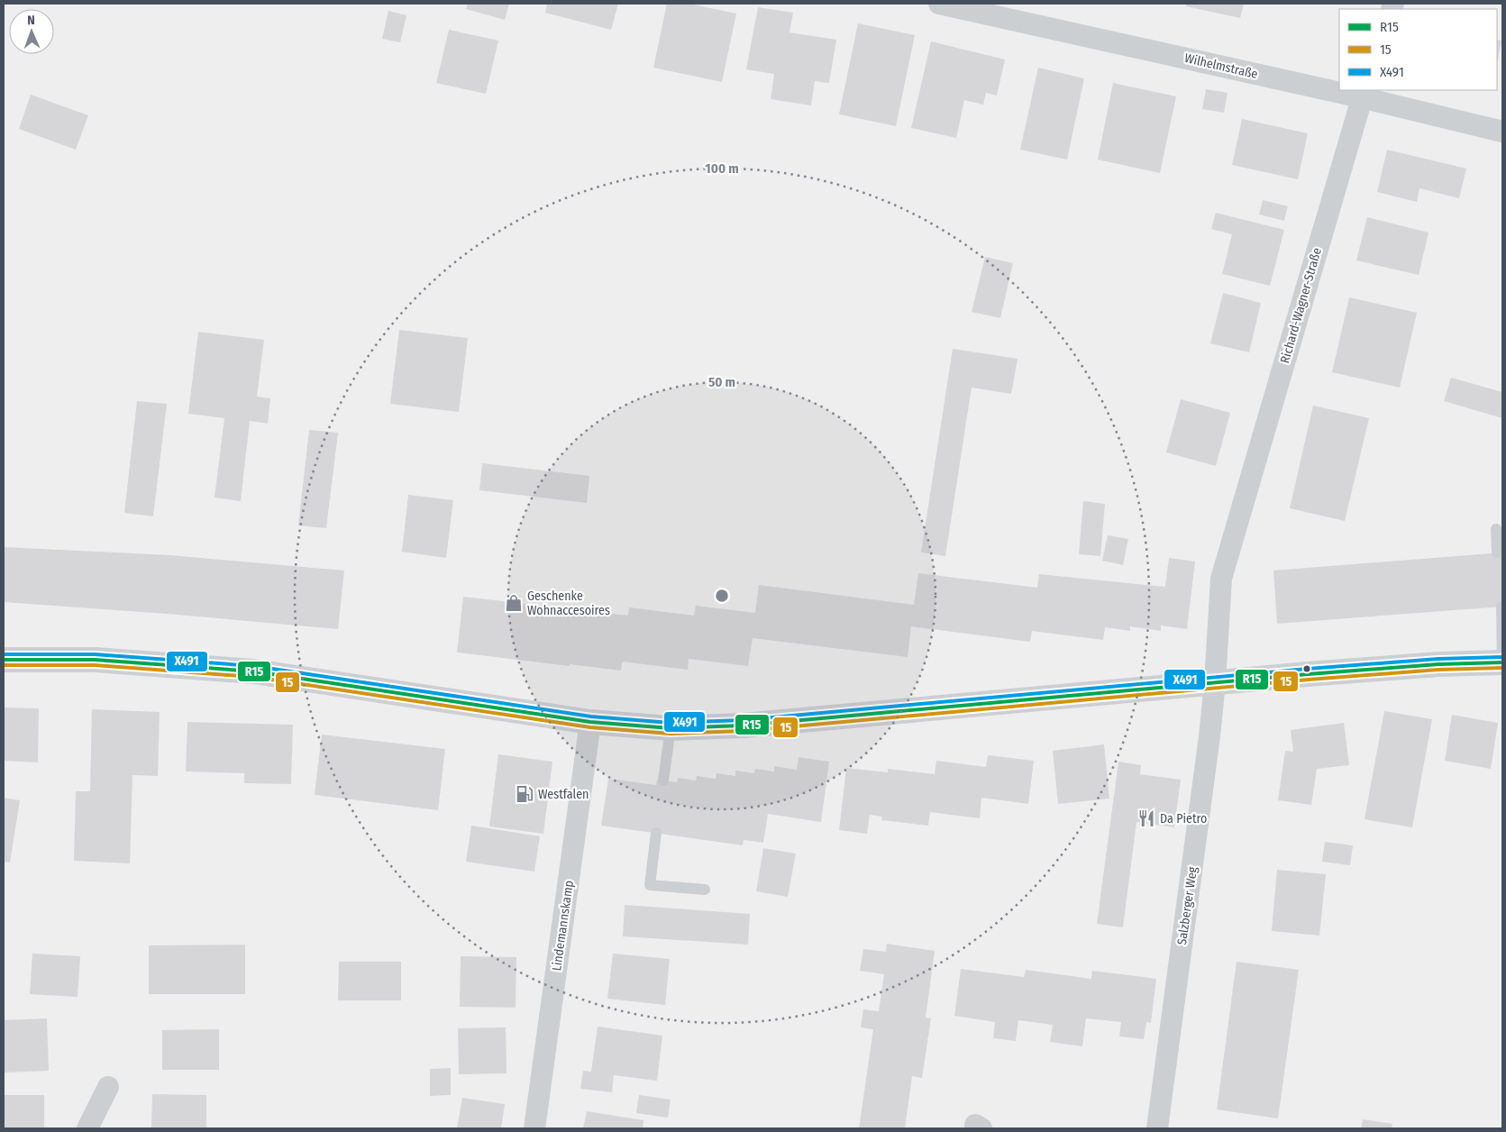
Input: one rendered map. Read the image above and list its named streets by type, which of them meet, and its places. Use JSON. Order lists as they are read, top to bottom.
{
  "streets": {
    "street": [
      "Wilhelmstraße",
      "Richard-Wagner-Straße",
      "Salzberger Weg",
      "Lindemannskamp"
    ]
  },
  "crossings": [
    ["Wilhelmstraße", "Richard-Wagner-Straße"],
    ["Richard-Wagner-Straße", "Salzberger Weg"]
  ],
  "places": {
    "shop": ["Geschenke Wohnaccesoires"],
    "fuel station": ["Westfalen"],
    "restaurant": ["Da Pietro"]
  },
  "lines": ["transit line X491", "transit line R15", "transit line 15"],
  "legend": ["R15", "15", "X491"],
  "north": "top",
  "rings": ["100 m", "50 m"]
}
